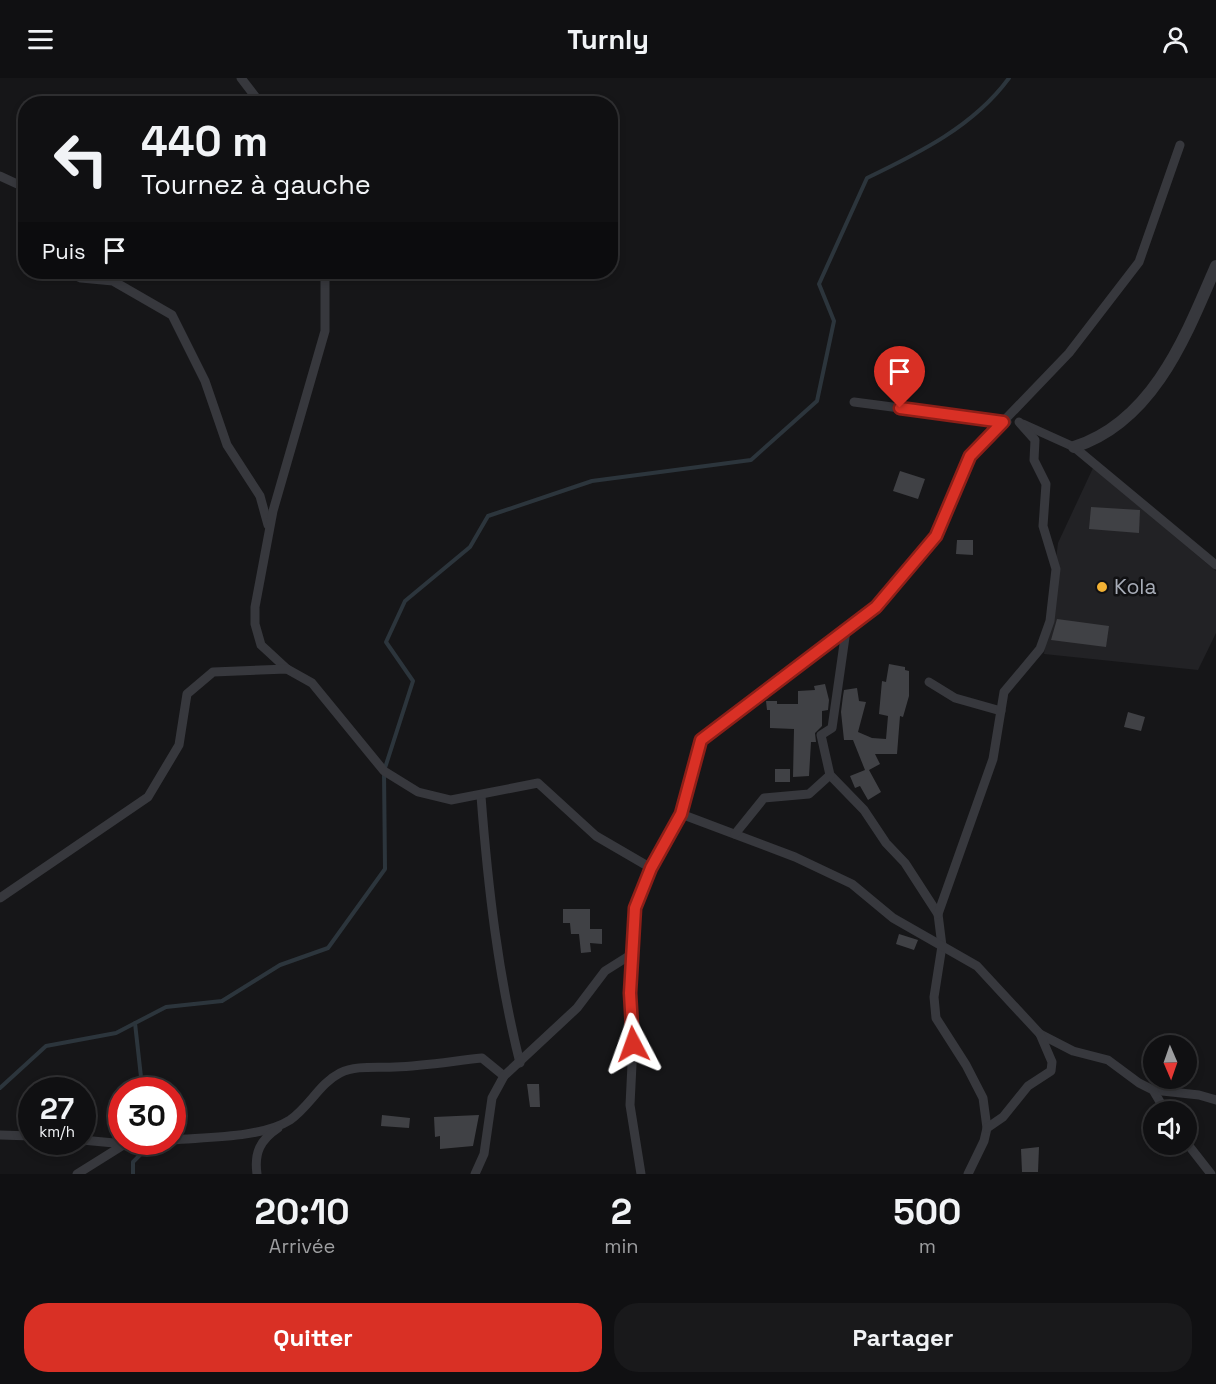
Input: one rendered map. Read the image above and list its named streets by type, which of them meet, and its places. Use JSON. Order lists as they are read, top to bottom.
{
  "places": ["Kola"],
  "north": "bottom",
  "page": {
    "header": "Turnly",
    "turn": ["440 m", "Tournez à gauche"],
    "then": "Puis",
    "speed": "27 km/h",
    "limit": "30",
    "eta": [
      "20:10",
      "Arrivée",
      "2",
      "min",
      "500",
      "m"
    ],
    "buttons": ["Quitter", "Partager"]
  }
}
